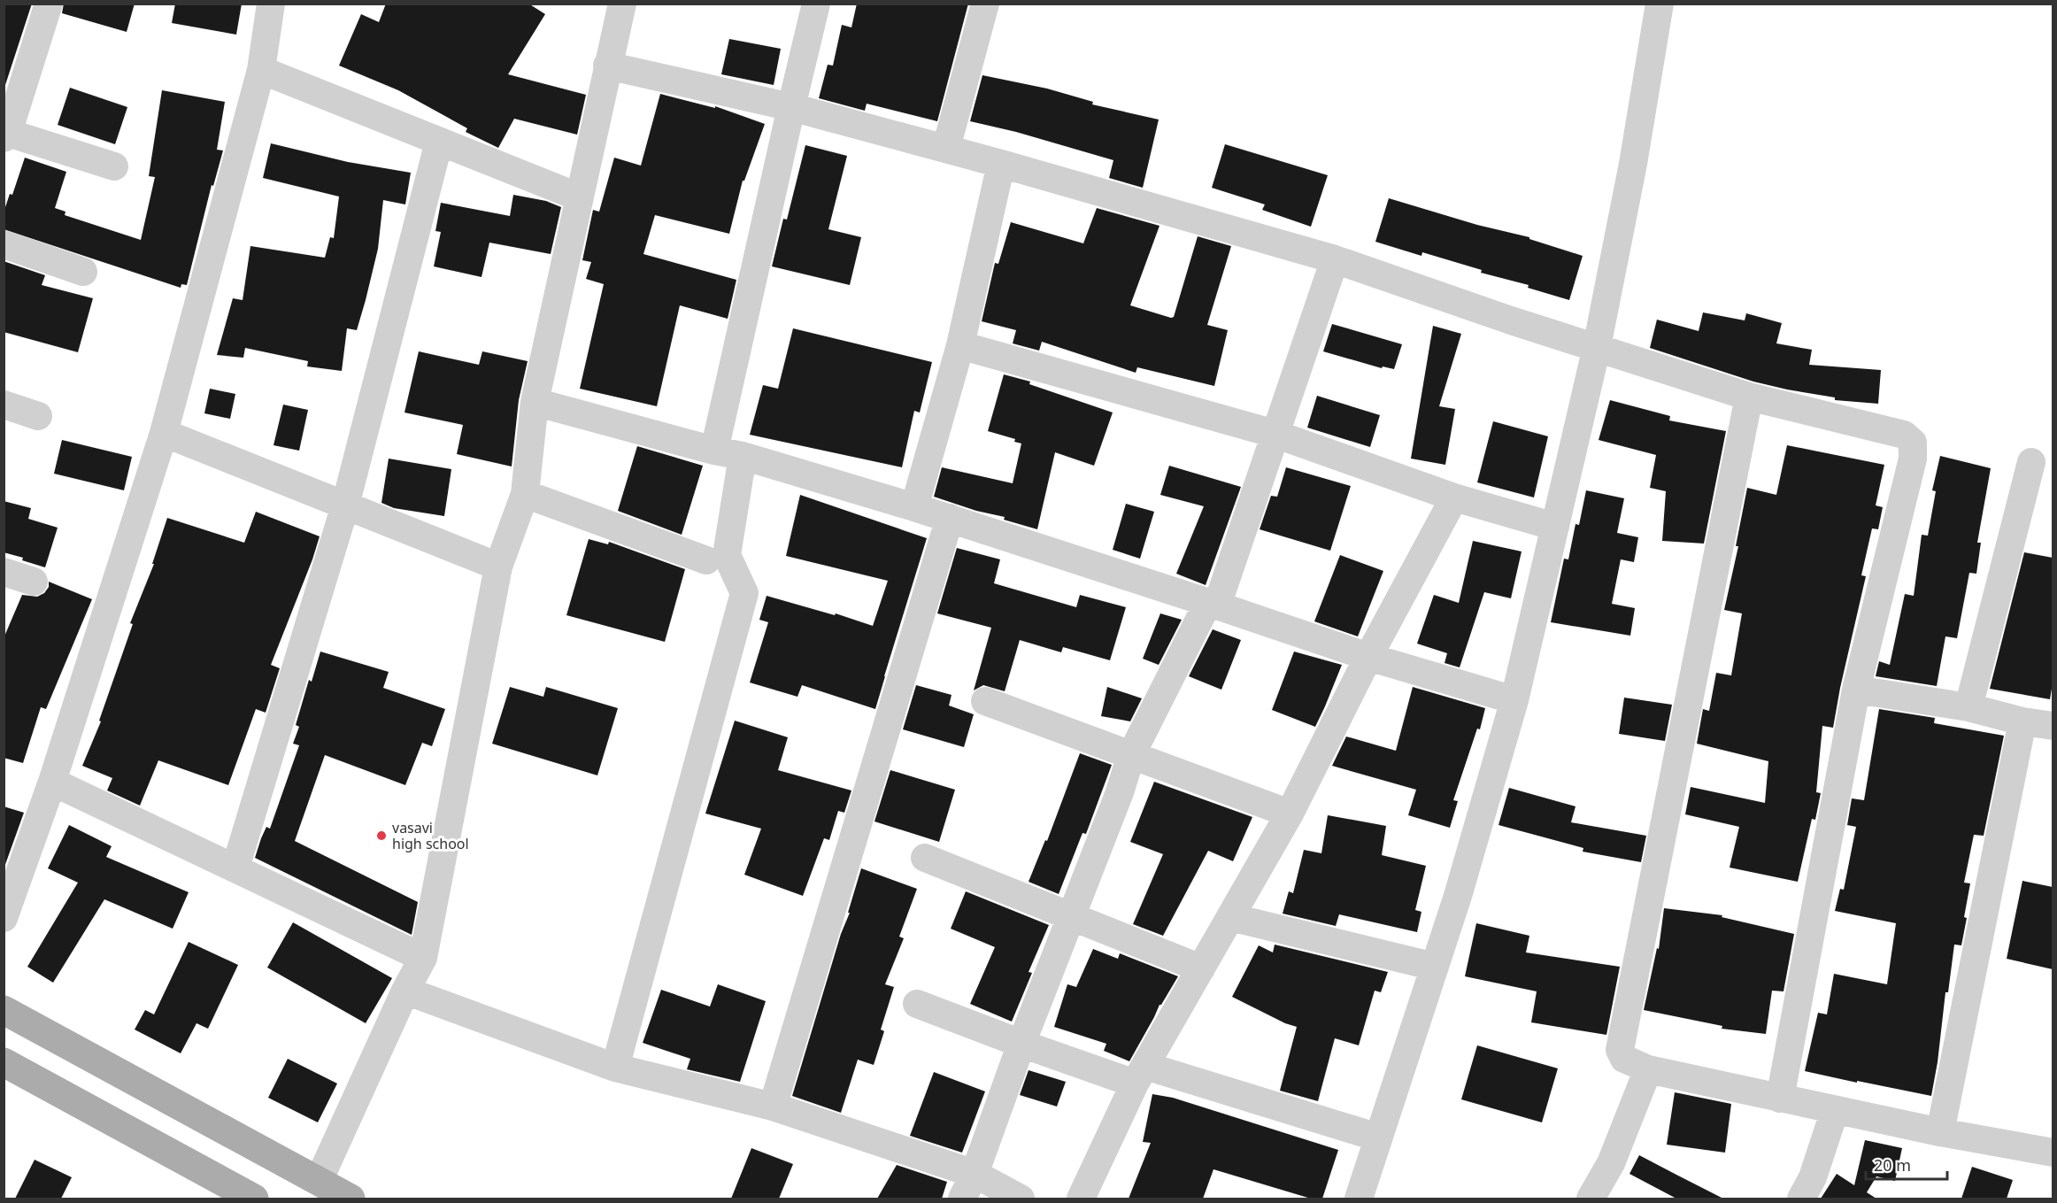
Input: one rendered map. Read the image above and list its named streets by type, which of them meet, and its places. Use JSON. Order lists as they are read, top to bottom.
{
  "places": ["vasavi high school"],
  "scale_bar": "20 m"
}
